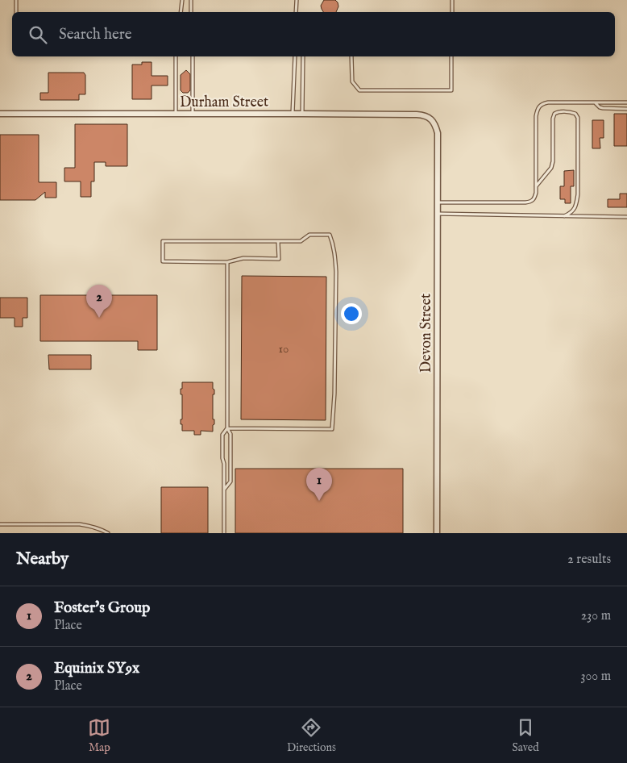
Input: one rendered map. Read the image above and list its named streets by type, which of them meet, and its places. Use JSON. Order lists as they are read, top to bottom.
{
  "streets": {
    "street": ["Durham Street", "Devon Street"]
  },
  "crossings": [
    ["Durham Street", "Devon Street"]
  ],
  "house_numbers": ["10"],
  "page": {
    "search": "Search here",
    "pins": ["2", "1"],
    "heading": ["Nearby", "2 results"],
    "list": [
      {
        "mark": "1",
        "name": "Foster's Group",
        "note": "Place",
        "value": "230 m"
      },
      {
        "mark": "2",
        "name": "Equinix SY9x",
        "note": "Place",
        "value": "300 m"
      }
    ],
    "nav": ["Map", "Directions", "Saved"]
  }
}
